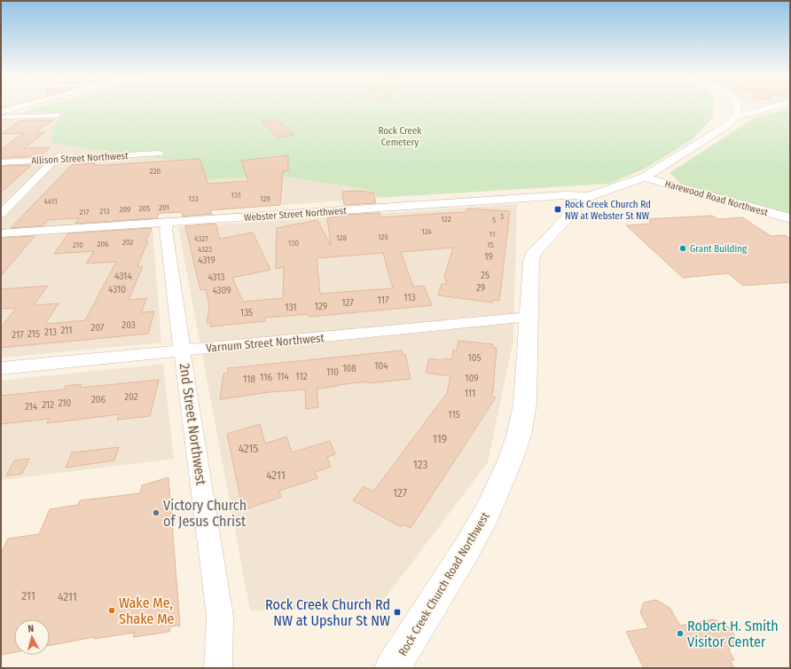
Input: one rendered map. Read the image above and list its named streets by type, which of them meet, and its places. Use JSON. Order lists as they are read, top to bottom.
{
  "streets": {
    "street": [
      "Allison Street Northwest",
      "Harewood Road Northwest",
      "Webster Street Northwest",
      "Varnum Street Northwest",
      "2nd Street Northwest",
      "Rock Creek Church Road Northwest"
    ]
  },
  "crossings": [
    ["Harewood Road Northwest", "Rock Creek Church Road Northwest"],
    ["Webster Street Northwest", "2nd Street Northwest"],
    ["Webster Street Northwest", "Rock Creek Church Road Northwest"],
    ["Varnum Street Northwest", "2nd Street Northwest"],
    ["Varnum Street Northwest", "Rock Creek Church Road Northwest"]
  ],
  "parks": ["Rock Creek Cemetery"],
  "places": {
    "transit": ["Rock Creek Church Rd NW at Webster St NW", "Rock Creek Church Rd NW at Upshur St NW"],
    "other": [
      "Grant Building",
      "Victory Church of Jesus Christ",
      "Wake Me, Shake Me",
      "Robert H. Smith Visitor Center"
    ]
  },
  "house_numbers": [
    "220",
    "131",
    "133",
    "129",
    "4411",
    "201",
    "205",
    "209",
    "213",
    "217",
    "3",
    "122",
    "5",
    "124",
    "11",
    "126",
    "128",
    "4327",
    "202",
    "130",
    "206",
    "210",
    "15",
    "4323",
    "19",
    "4319",
    "25",
    "4314",
    "4313",
    "29",
    "4310",
    "4309",
    "113",
    "117",
    "127",
    "129",
    "131",
    "135",
    "203",
    "207",
    "211",
    "213",
    "215",
    "217",
    "105",
    "104",
    "108",
    "110",
    "114",
    "112",
    "116",
    "109",
    "118",
    "111",
    "202",
    "206",
    "210",
    "212",
    "214",
    "115",
    "119",
    "4215",
    "123",
    "4211",
    "127",
    "211",
    "4211"
  ],
  "north": "top"
}
